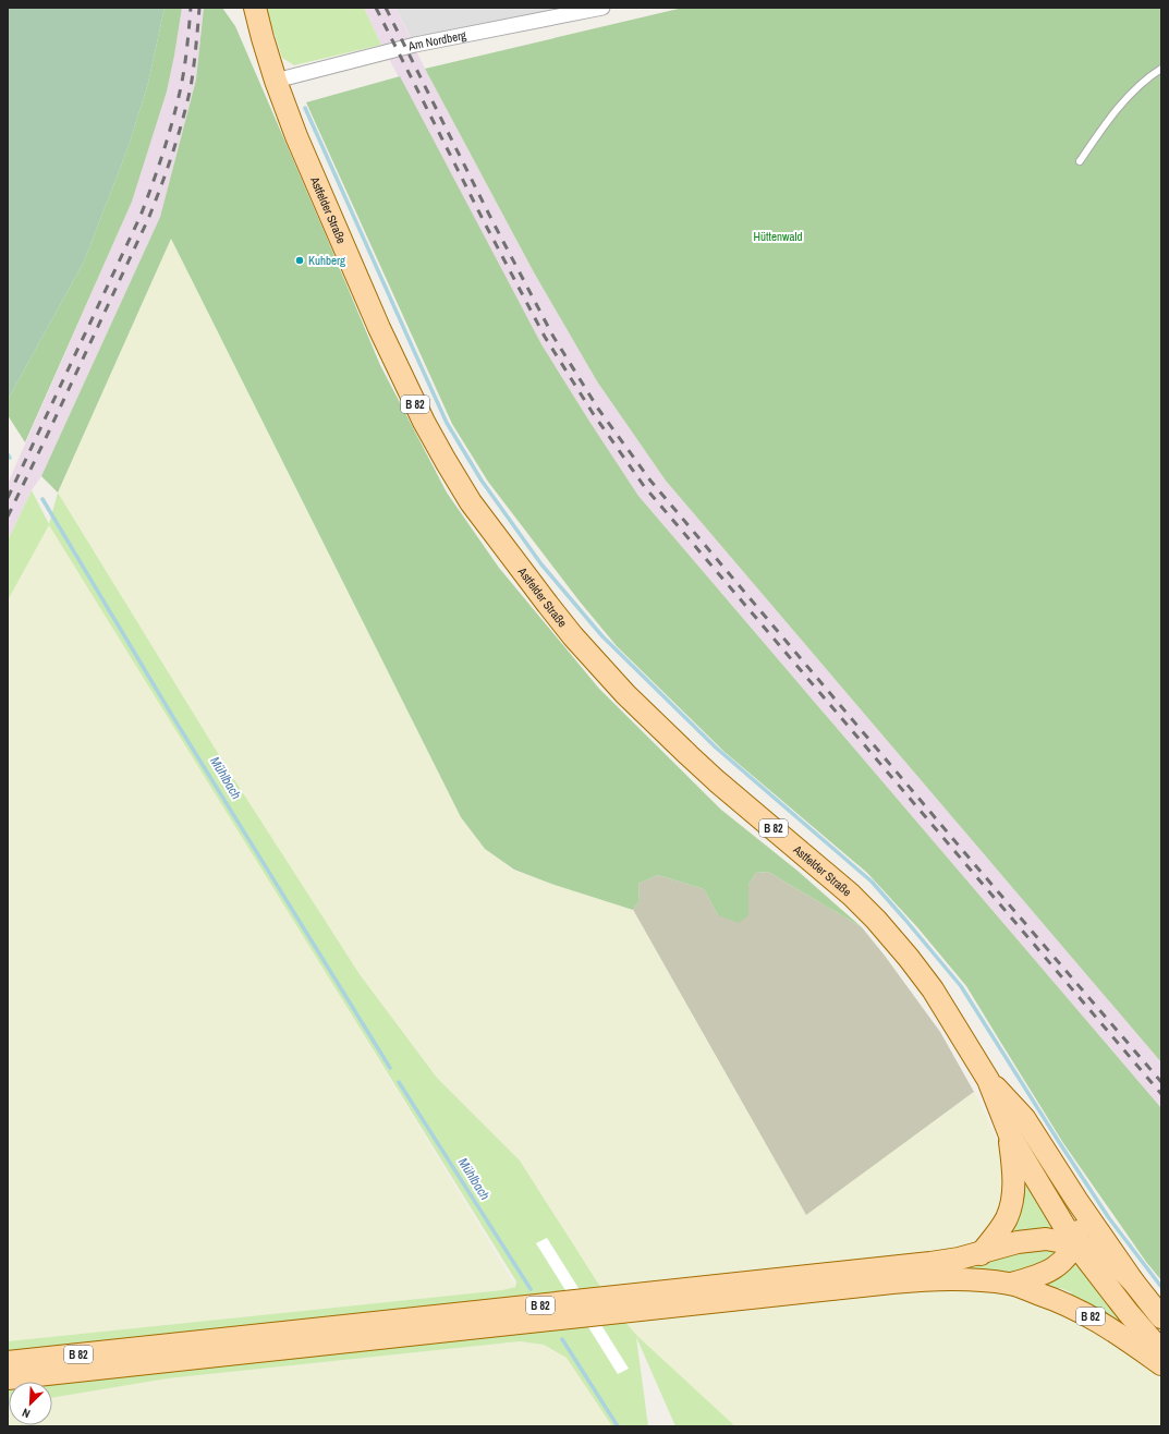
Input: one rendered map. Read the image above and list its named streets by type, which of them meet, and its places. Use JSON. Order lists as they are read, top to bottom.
{
  "streets": {
    "main road": ["Astfelder Straße", "B 82"],
    "street": ["Am Nordberg"]
  },
  "crossings": [
    ["Am Nordberg", "Astfelder Straße"],
    ["Astfelder Straße", "B 82"]
  ],
  "water": ["Mühlbach"],
  "parks": ["Hüttenwald"],
  "places": ["Kuhberg"],
  "north": "bottom left"
}
